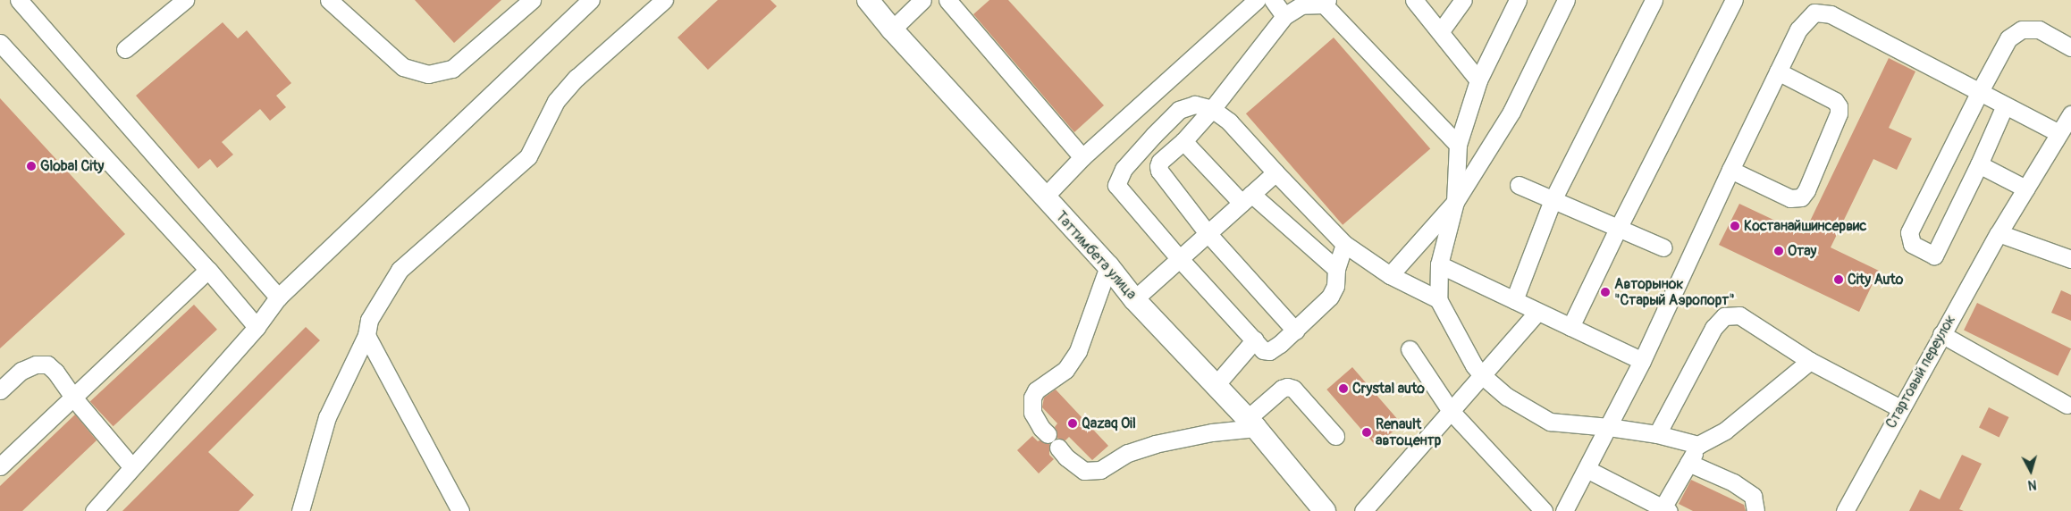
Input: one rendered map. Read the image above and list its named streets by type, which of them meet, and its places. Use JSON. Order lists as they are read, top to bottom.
{
  "streets": {
    "main road": ["Таттимбета улица"],
    "street": ["Стартовый переулок"]
  },
  "places": [
    "Global City",
    "Костанайшинсервис",
    "Отау",
    "City Auto",
    "Авторынок \"Старый Аэропорт\"",
    "Crystal auto",
    "Qazaq Oil",
    "Renault автоцентр"
  ],
  "north": "bottom"
}
